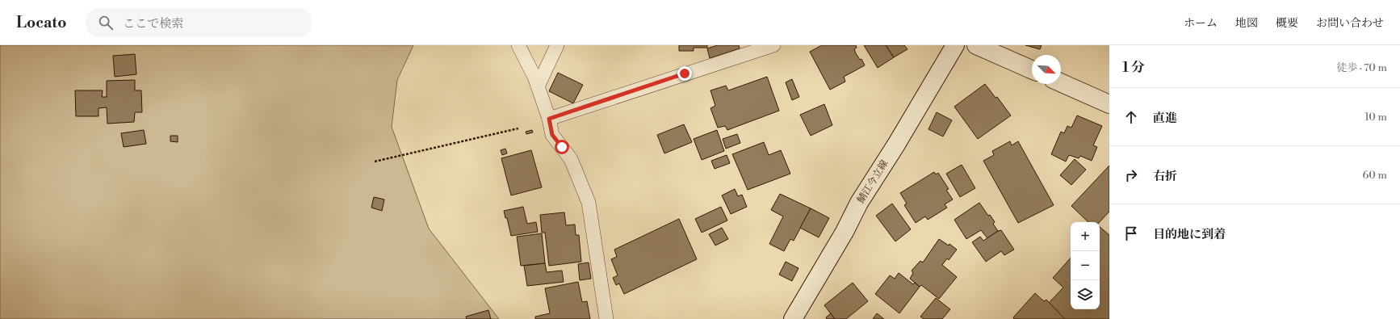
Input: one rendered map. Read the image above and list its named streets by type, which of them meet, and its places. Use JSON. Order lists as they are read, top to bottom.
{
  "streets": {
    "main road": ["鯖江今立線"]
  },
  "north": "bottom right",
  "page": {
    "header": "Locato",
    "search": "ここで検索",
    "nav": [
      "ホーム",
      "地図",
      "概要",
      "お問い合わせ"
    ],
    "heading": ["1 分", "徒歩 · 70 m"],
    "list": [
      ["直進", "10 m"],
      ["右折", "60 m"],
      "目的地に到着"
    ],
    "map_buttons": ["+", "−"]
  }
}
